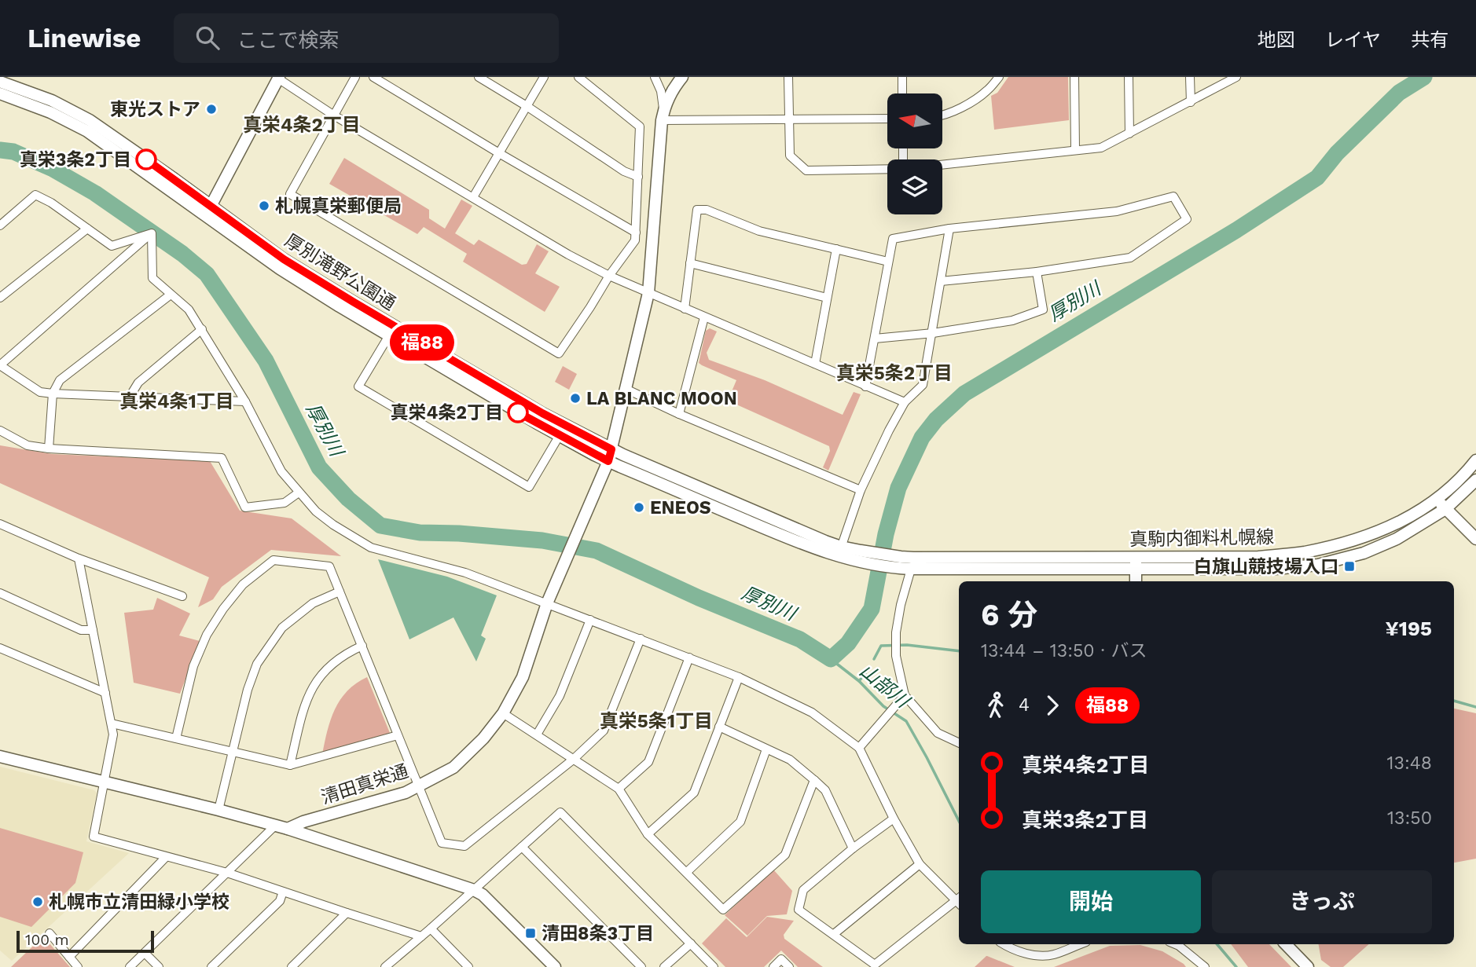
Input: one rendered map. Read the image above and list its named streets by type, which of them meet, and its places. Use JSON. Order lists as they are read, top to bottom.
{
  "streets": {
    "main road": ["厚別滝野公園通", "真駒内御料札幌線", "清田真栄通"]
  },
  "crossings": [
    ["厚別滝野公園通", "真駒内御料札幌線"],
    ["厚別滝野公園通", "清田真栄通"]
  ],
  "districts": [
    "真栄4条2丁目",
    "真栄5条2丁目",
    "真栄4条1丁目",
    "真栄5条1丁目"
  ],
  "water": ["厚別川", "山部川"],
  "places": {
    "other": [
      "東光ストア",
      "真栄3条2丁目",
      "札幌真栄郵便局",
      "LA BLANC MOON",
      "真栄4条2丁目",
      "ENEOS",
      "札幌市立清田緑小学校"
    ],
    "transit": ["白旗山競技場入口", "清田8条3丁目"]
  },
  "lines": ["bus line 福88"],
  "scale_bar": "100 m",
  "north": "left",
  "page": {
    "header": "Linewise",
    "search": "ここで検索",
    "nav": ["地図", "レイヤ", "共有"],
    "on_map": "福88",
    "heading": ["6 分", "13:44 – 13:50 · バス", "¥195"],
    "legs": ["4", "福88"],
    "list": [
      {
        "name": "真栄4条2丁目",
        "value": "13:48"
      },
      {
        "name": "真栄3条2丁目",
        "value": "13:50"
      }
    ],
    "buttons": ["開始", "きっぷ"],
    "scale": "100 m"
  }
}
